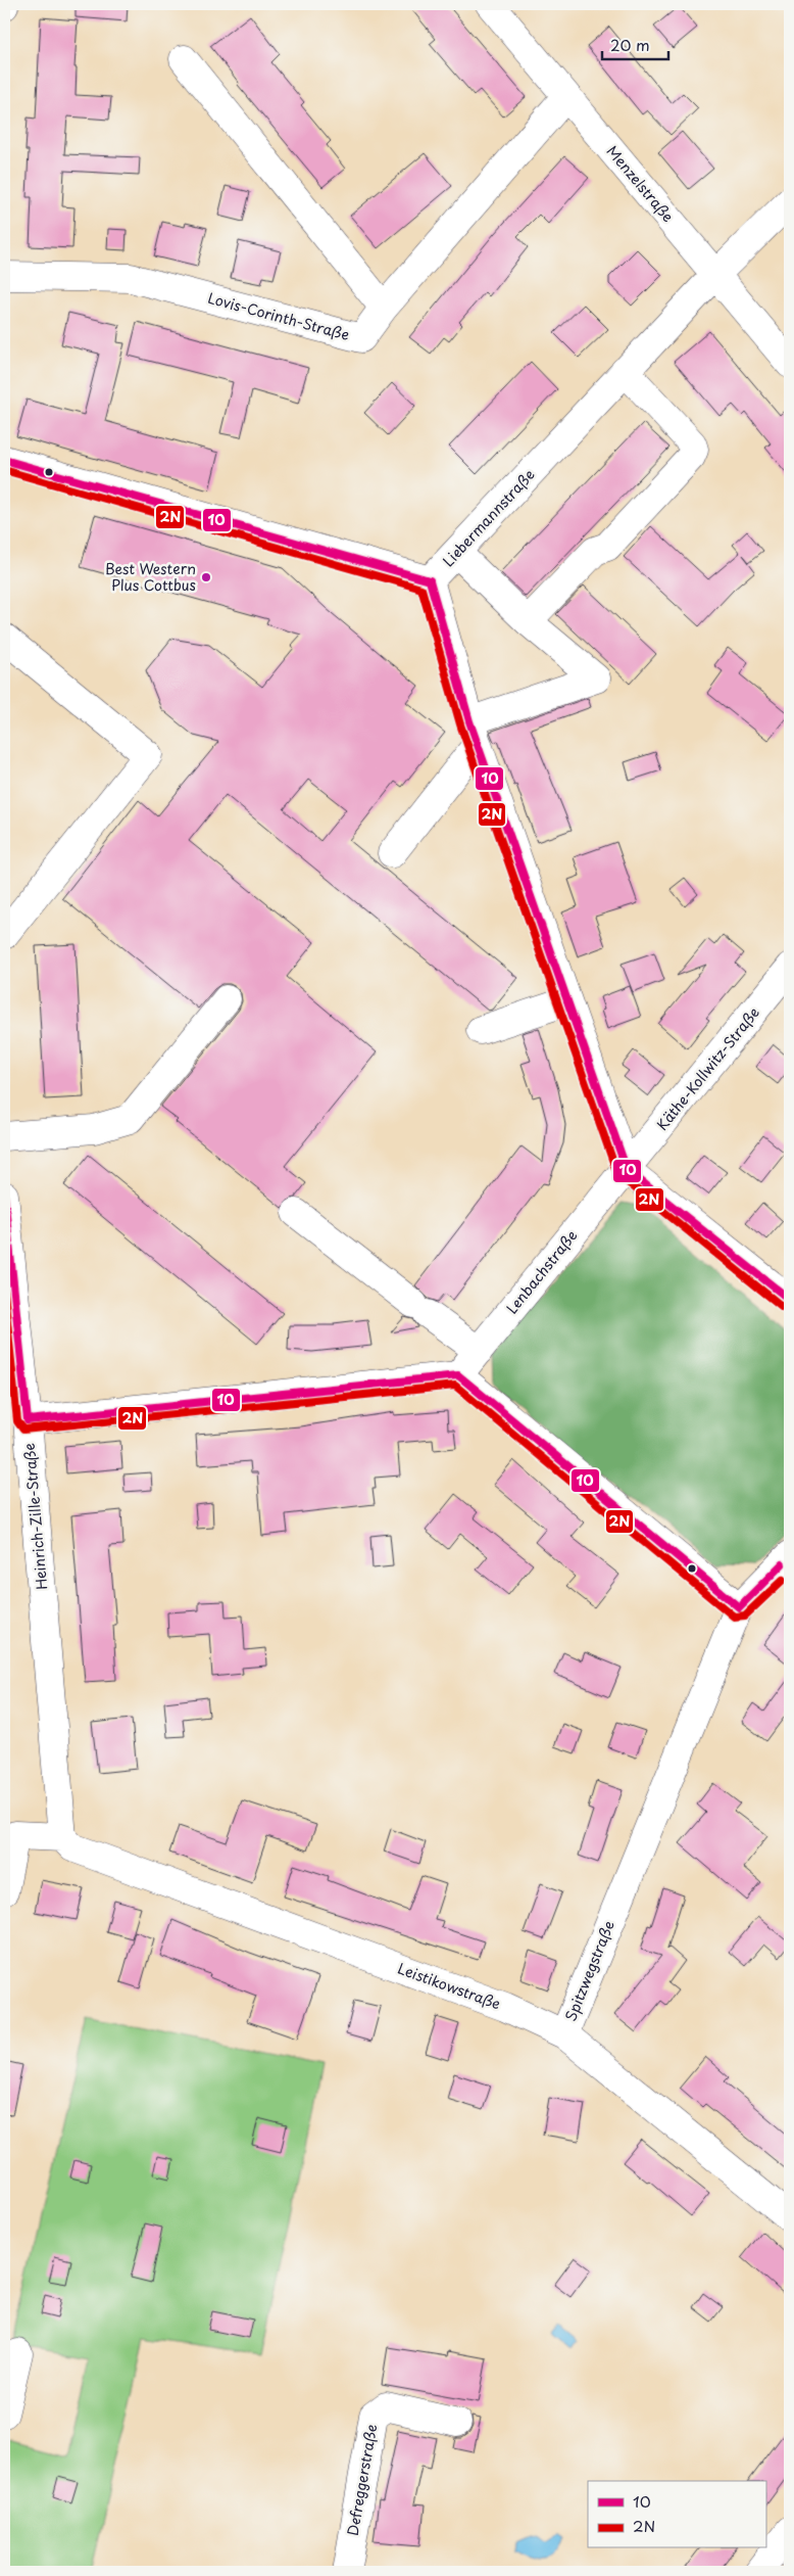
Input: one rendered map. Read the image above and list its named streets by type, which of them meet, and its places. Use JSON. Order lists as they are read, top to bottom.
{
  "streets": {
    "street": [
      "Menzelstraße",
      "Lovis-Corinth-Straße",
      "Liebermannstraße",
      "Käthe-Kollwitz-Straße",
      "Lenbachstraße",
      "Heinrich-Zille-Straße",
      "Spitzwegstraße",
      "Leistikowstraße",
      "Defreggerstraße"
    ]
  },
  "crossings": [
    ["Menzelstraße", "Lovis-Corinth-Straße"],
    ["Menzelstraße", "Liebermannstraße"],
    ["Käthe-Kollwitz-Straße", "Lenbachstraße"],
    ["Heinrich-Zille-Straße", "Leistikowstraße"],
    ["Spitzwegstraße", "Leistikowstraße"]
  ],
  "places": ["Best Western Plus Cottbus"],
  "lines": ["transit line 10", "transit line 2N"],
  "legend": ["10", "2N"],
  "scale_bar": "20 m"
}
